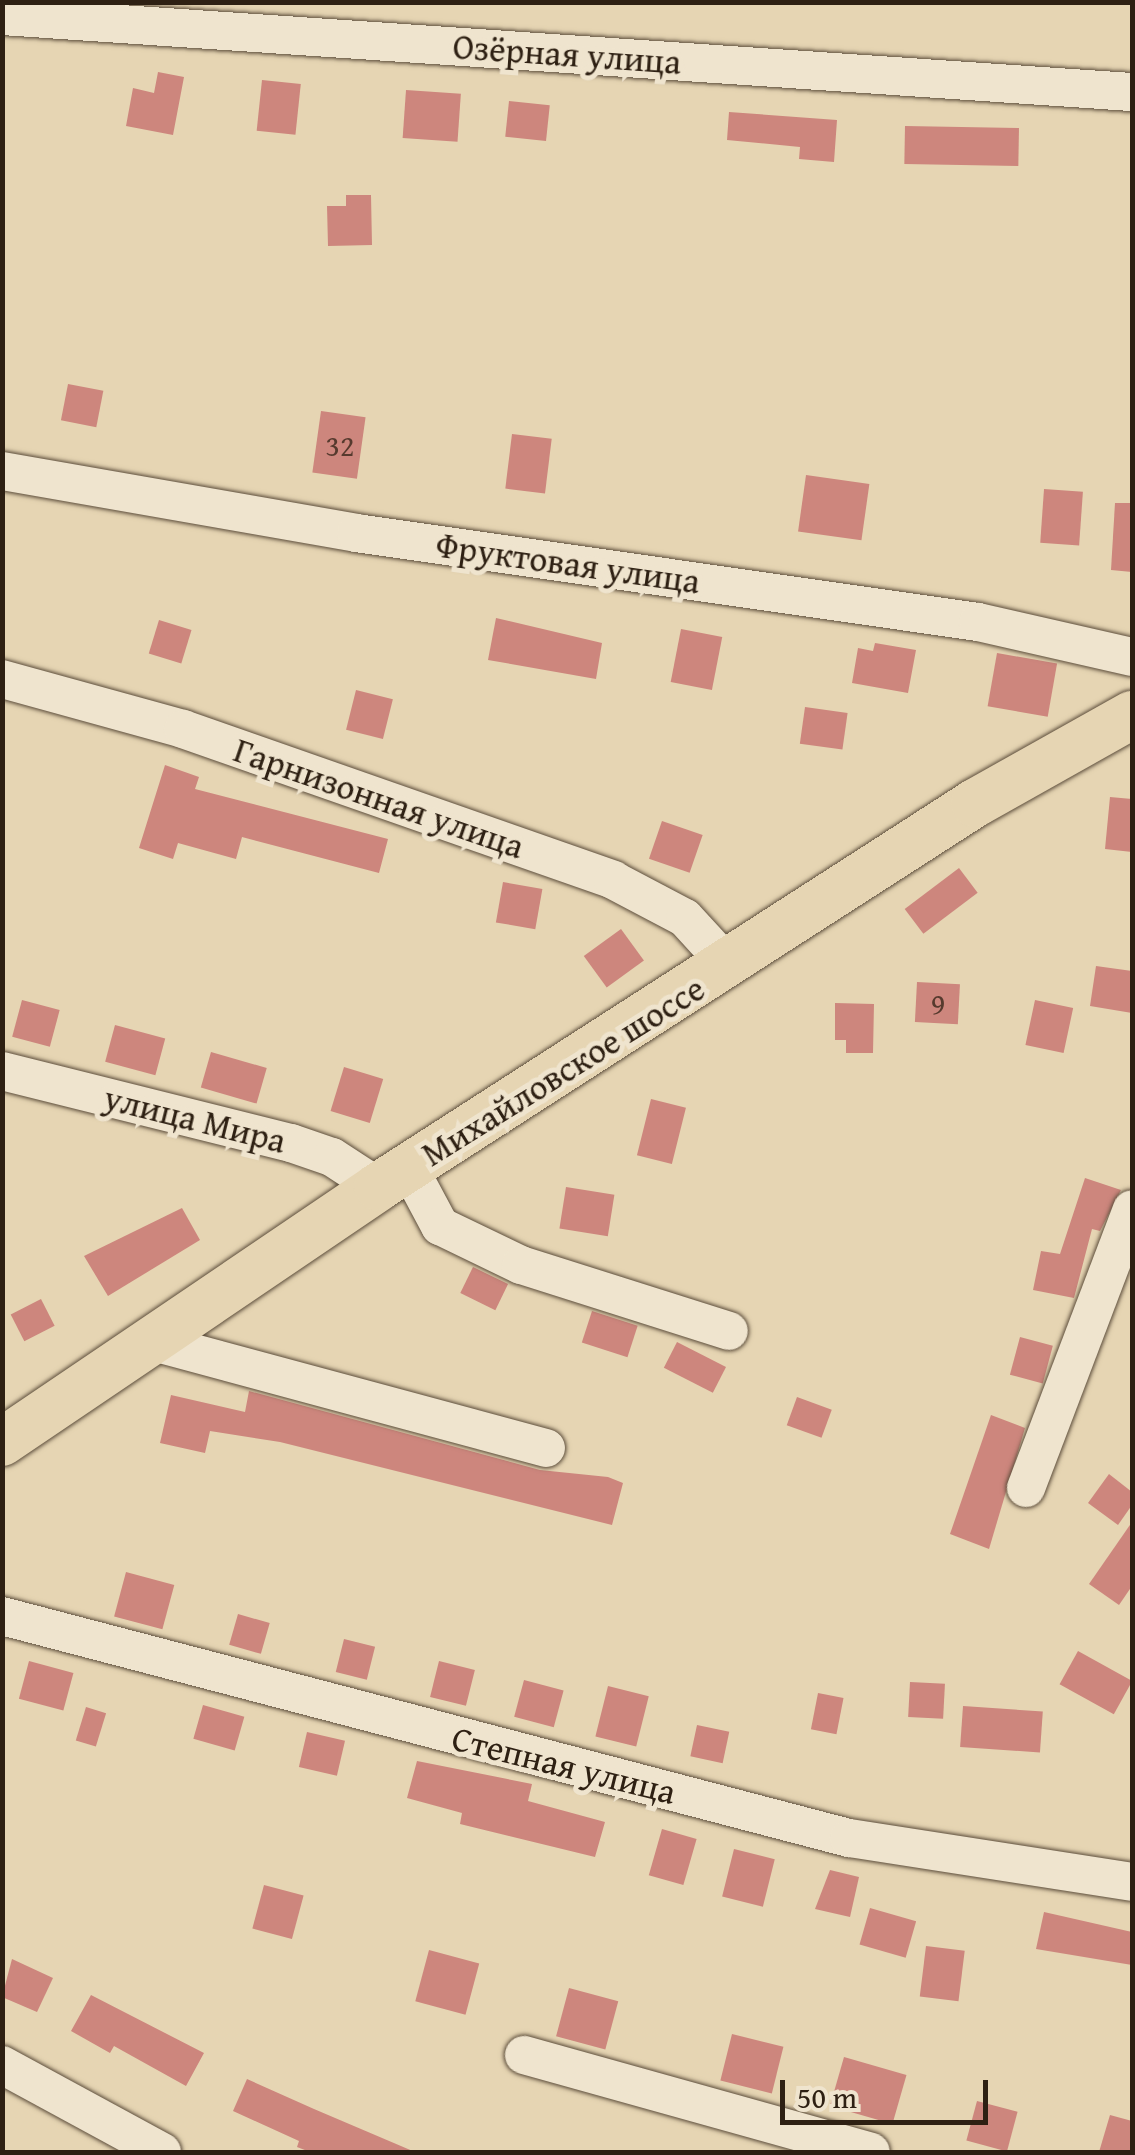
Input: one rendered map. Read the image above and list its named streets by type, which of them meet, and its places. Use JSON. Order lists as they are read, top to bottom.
{
  "streets": {
    "main road": ["Михайловское шоссе"],
    "street": [
      "Озёрная улица",
      "Фруктовая улица",
      "Гарнизонная улица",
      "улица Мира",
      "Степная улица"
    ]
  },
  "crossings": [
    ["Гарнизонная улица", "Михайловское шоссе"],
    ["Михайловское шоссе", "улица Мира"]
  ],
  "house_numbers": ["32", "9"],
  "scale_bar": "50 m"
}
